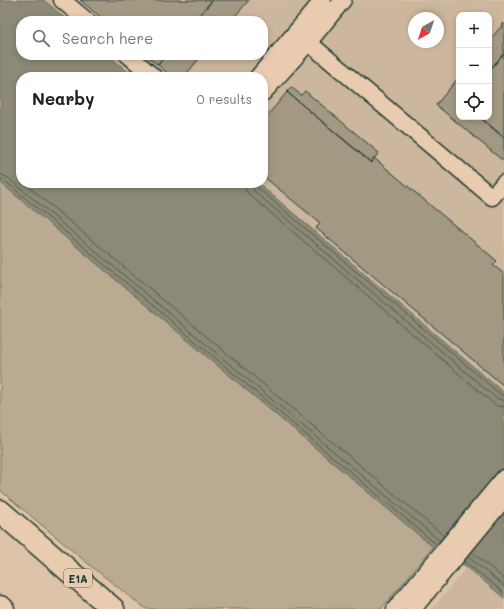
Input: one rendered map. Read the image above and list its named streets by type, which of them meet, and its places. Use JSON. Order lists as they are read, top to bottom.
{
  "streets": {
    "highway": ["E1A"]
  },
  "north": "bottom left",
  "page": {
    "map_buttons": ["+", "−"],
    "search": "Search here",
    "heading": ["Nearby", "0 results"]
  }
}
